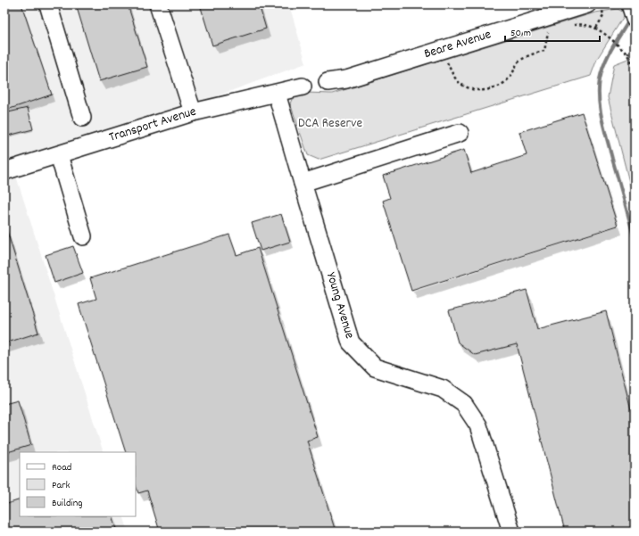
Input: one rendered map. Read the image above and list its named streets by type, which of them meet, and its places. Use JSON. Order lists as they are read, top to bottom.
{
  "streets": {
    "street": ["Beare Avenue", "Transport Avenue", "Young Avenue"]
  },
  "crossings": [
    ["Transport Avenue", "Young Avenue"]
  ],
  "parks": ["DCA Reserve"],
  "legend": ["Road", "Park", "Building"],
  "scale_bar": "50 m"
}
